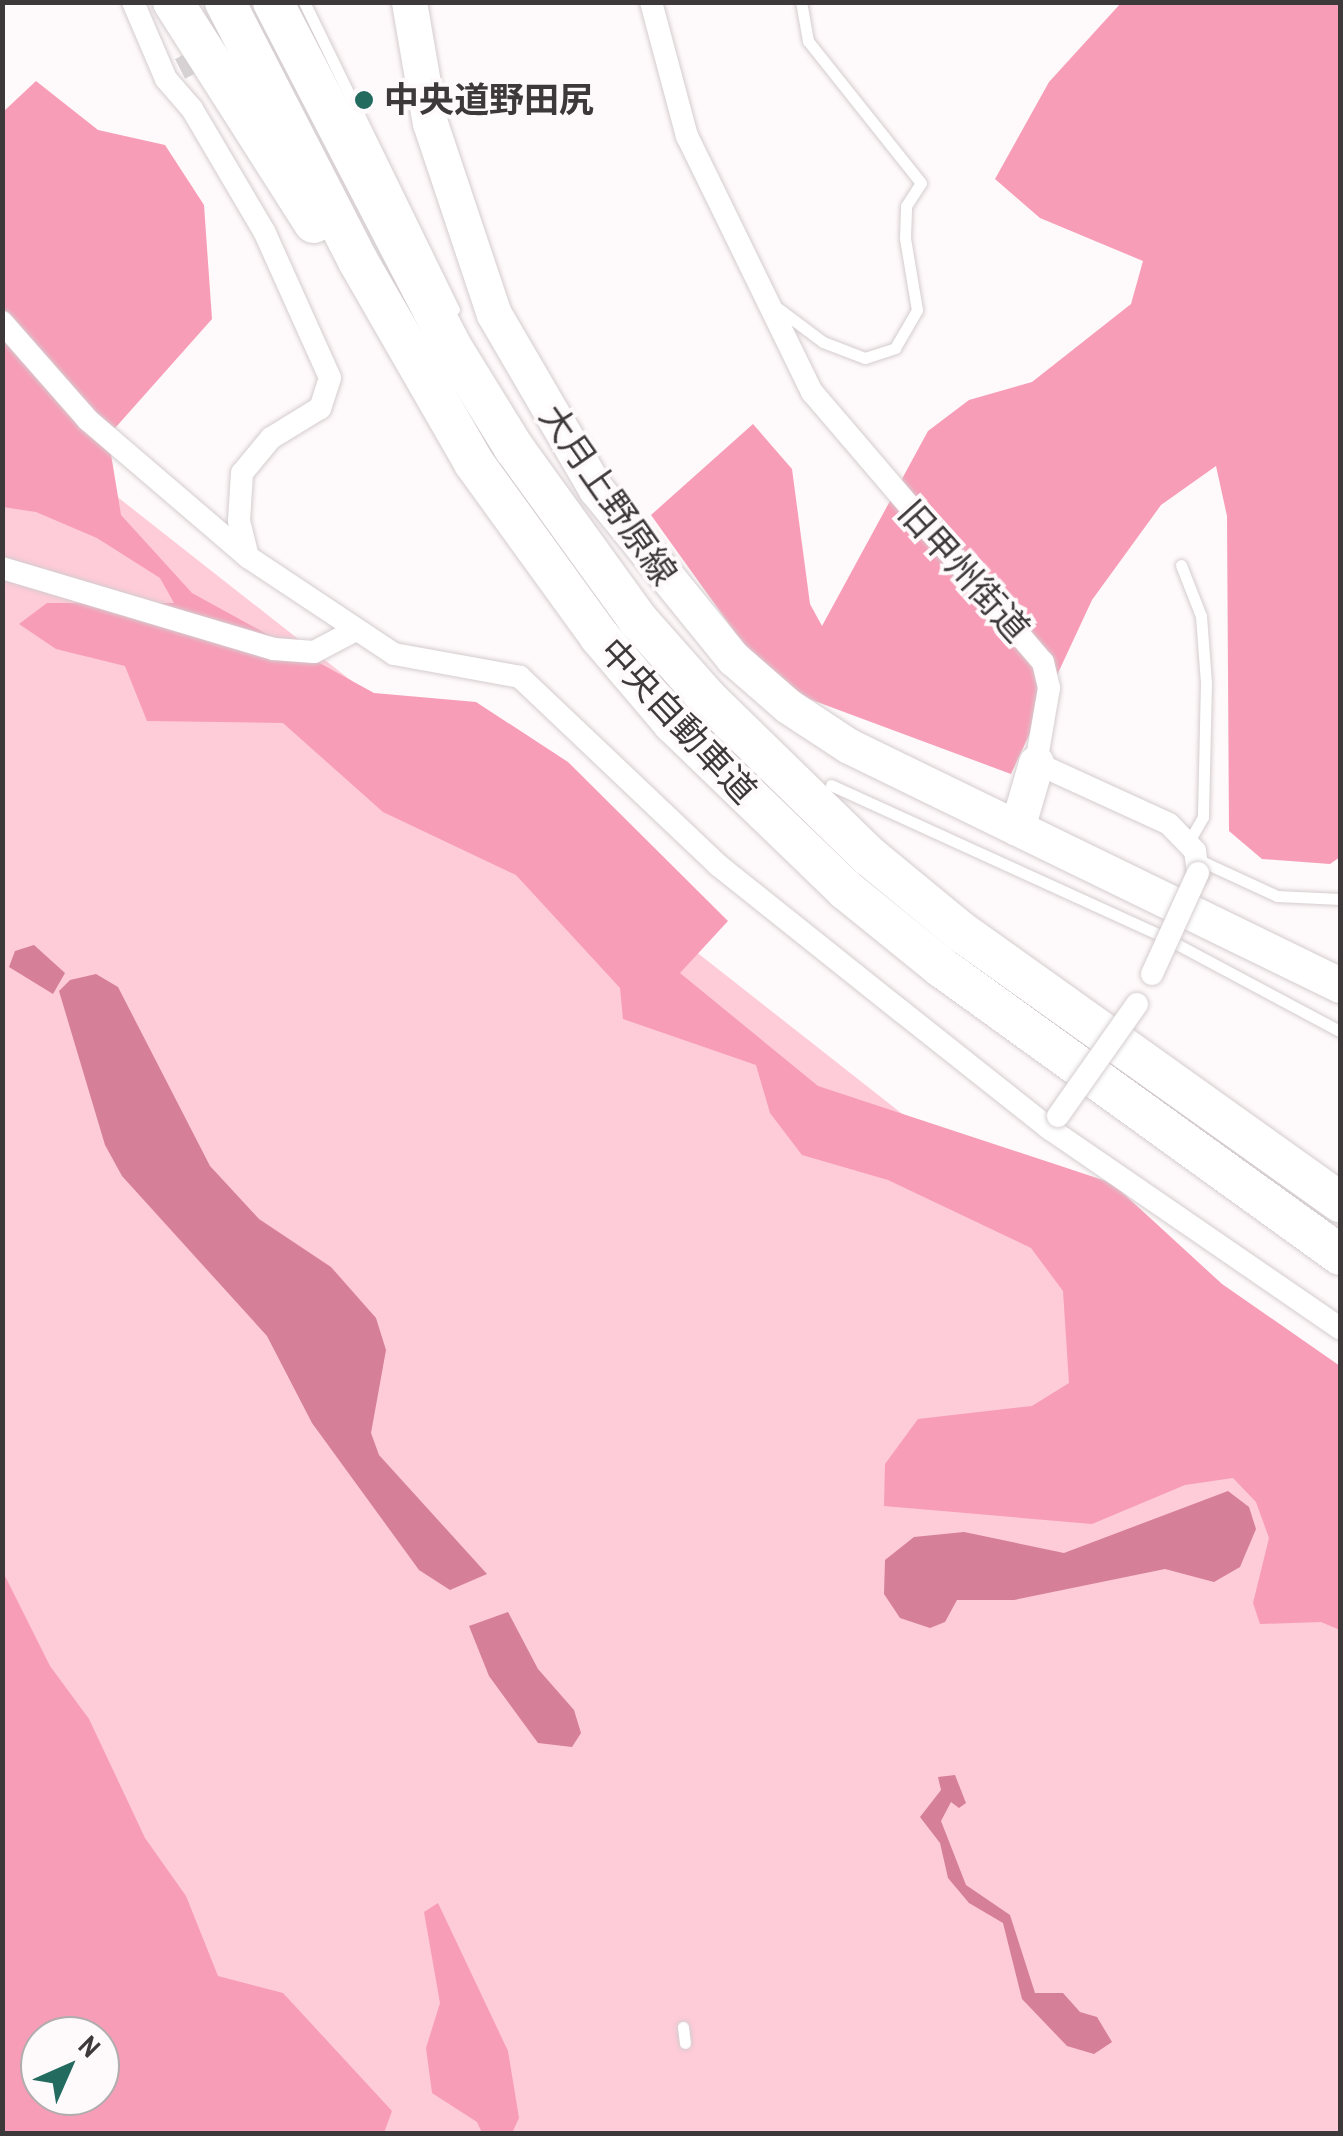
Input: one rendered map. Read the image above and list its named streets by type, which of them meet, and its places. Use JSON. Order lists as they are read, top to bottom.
{
  "streets": {
    "highway": ["中央自動車道"],
    "main road": ["大月上野原線"],
    "street": ["旧甲州街道"]
  },
  "places": ["中央道野田尻"],
  "north": "top right"
}
